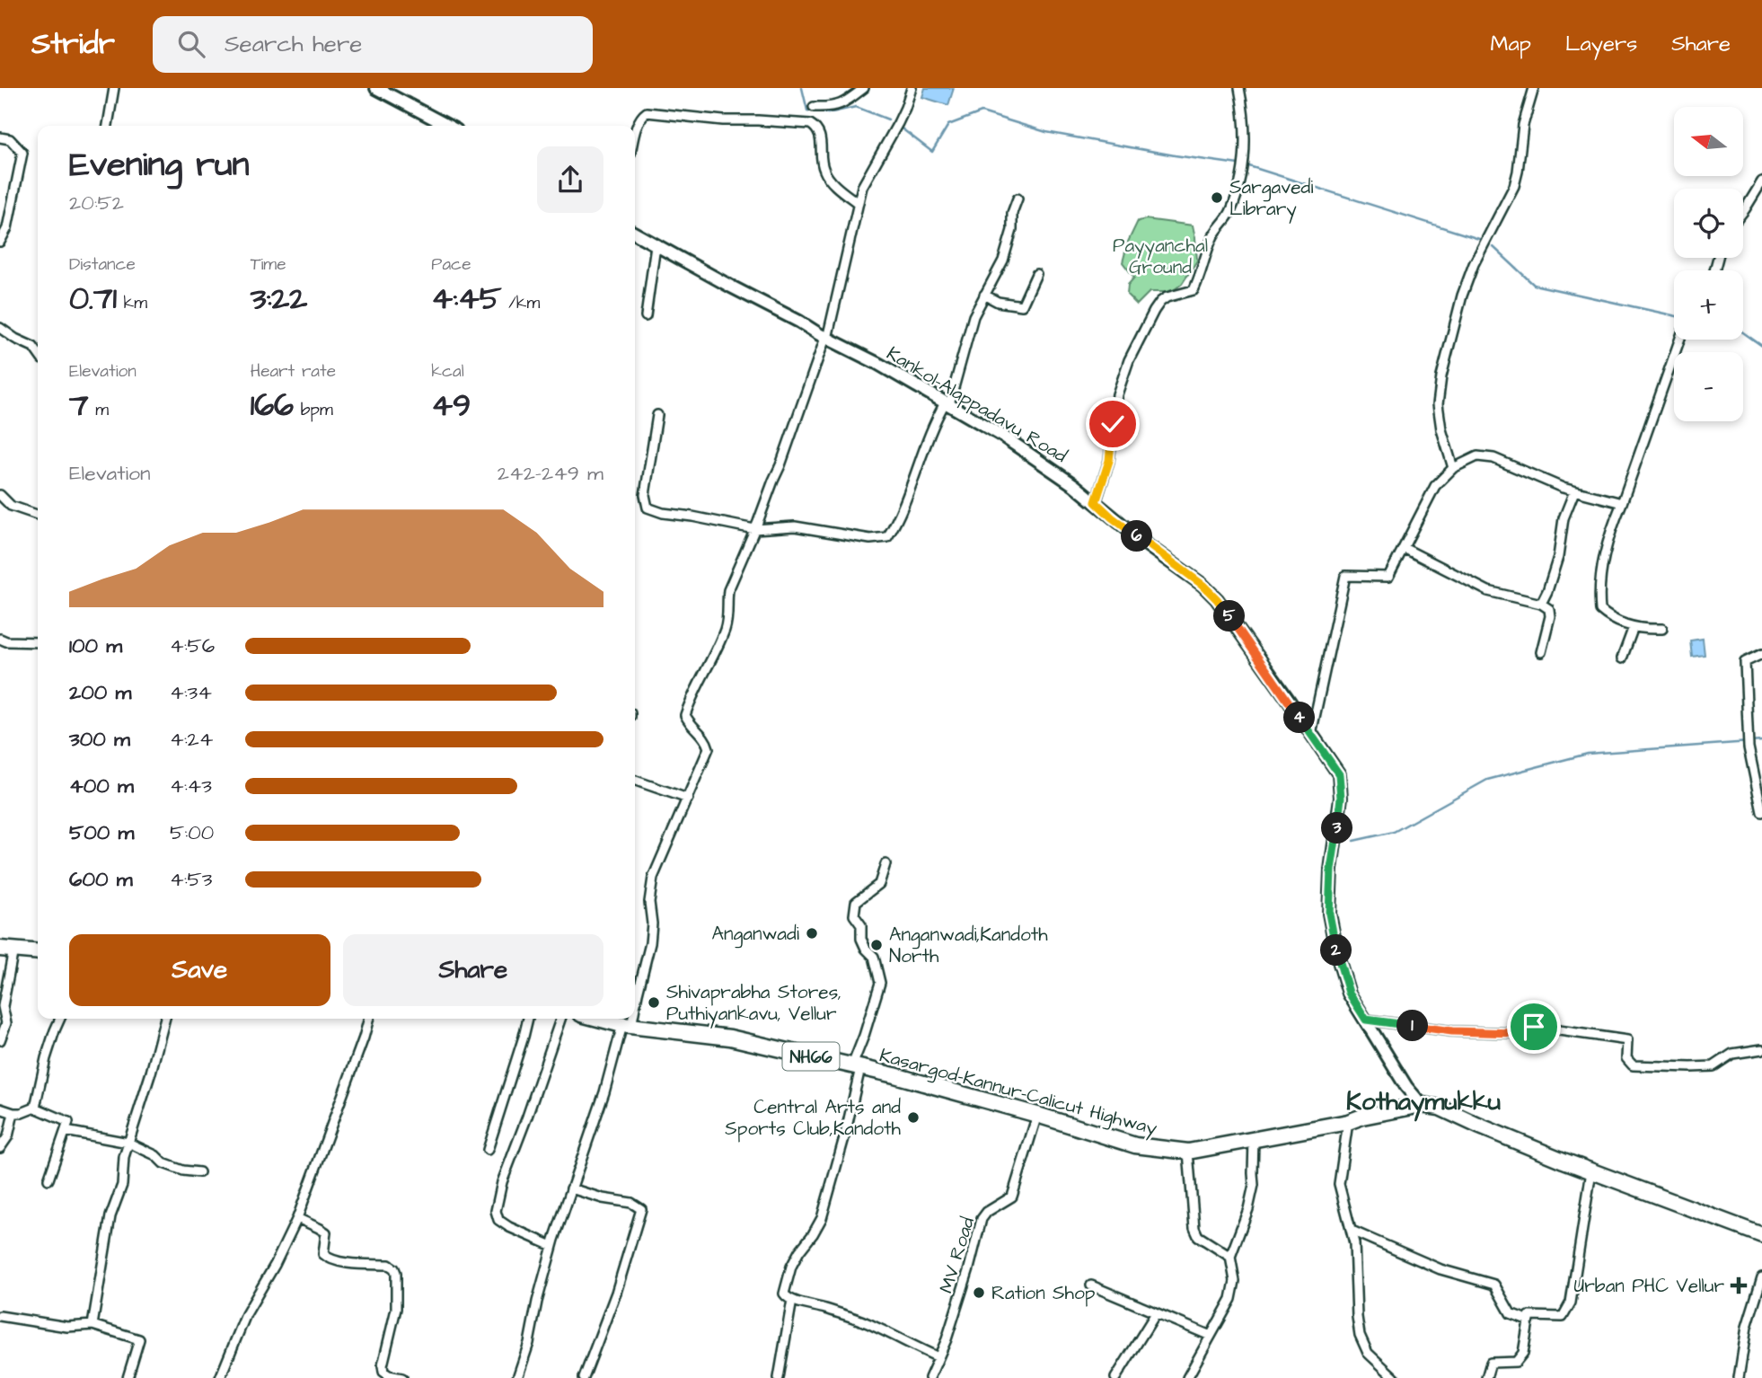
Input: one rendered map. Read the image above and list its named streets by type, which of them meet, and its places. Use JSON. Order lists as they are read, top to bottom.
{
  "streets": {
    "highway": ["NH66", "Kasargod-Kannur-Calicut Highway"],
    "main road": ["Kankol-Alappadavu Road"],
    "street": ["MV Road"]
  },
  "crossings": [
    ["Kankol-Alappadavu Road", "Kasargod-Kannur-Calicut Highway"],
    ["Kasargod-Kannur-Calicut Highway", "MV Road"]
  ],
  "districts": ["Kothaymukku"],
  "parks": ["Payyanchal Ground"],
  "places": {
    "other": [
      "Sargavedi Library",
      "Anganwadi",
      "Anganwadi,Kandoth North",
      "Shivaprabha Stores, Puthiyankavu, Vellur",
      "Central Arts and Sports Club,Kandoth",
      "Ration Shop"
    ],
    "health": ["Urban PHC Vellur"]
  },
  "north": "left",
  "page": {
    "header": "Stridr",
    "search": "Search here",
    "nav": ["Map", "Layers", "Share"],
    "map_buttons": ["+", "−"],
    "heading": ["Evening run", "20:52"],
    "stats": [
      ["Distance", "0.71 km"],
      ["Time", "3:22"],
      ["Pace", "4:45 /km"],
      ["Elevation", "7 m"],
      ["Heart rate", "166 bpm"],
      ["kcal", "49"]
    ],
    "chart": ["Elevation", "242–249 m"],
    "pins": [
      "6",
      "5",
      "4",
      "3",
      "2",
      "1"
    ],
    "list": [
      {
        "name": "100 m",
        "note": "4:56"
      },
      {
        "name": "200 m",
        "note": "4:34"
      },
      {
        "name": "300 m",
        "note": "4:24"
      },
      {
        "name": "400 m",
        "note": "4:43"
      },
      {
        "name": "500 m",
        "note": "5:00"
      },
      {
        "name": "600 m",
        "note": "4:53"
      }
    ],
    "buttons": ["Save", "Share"]
  }
}
